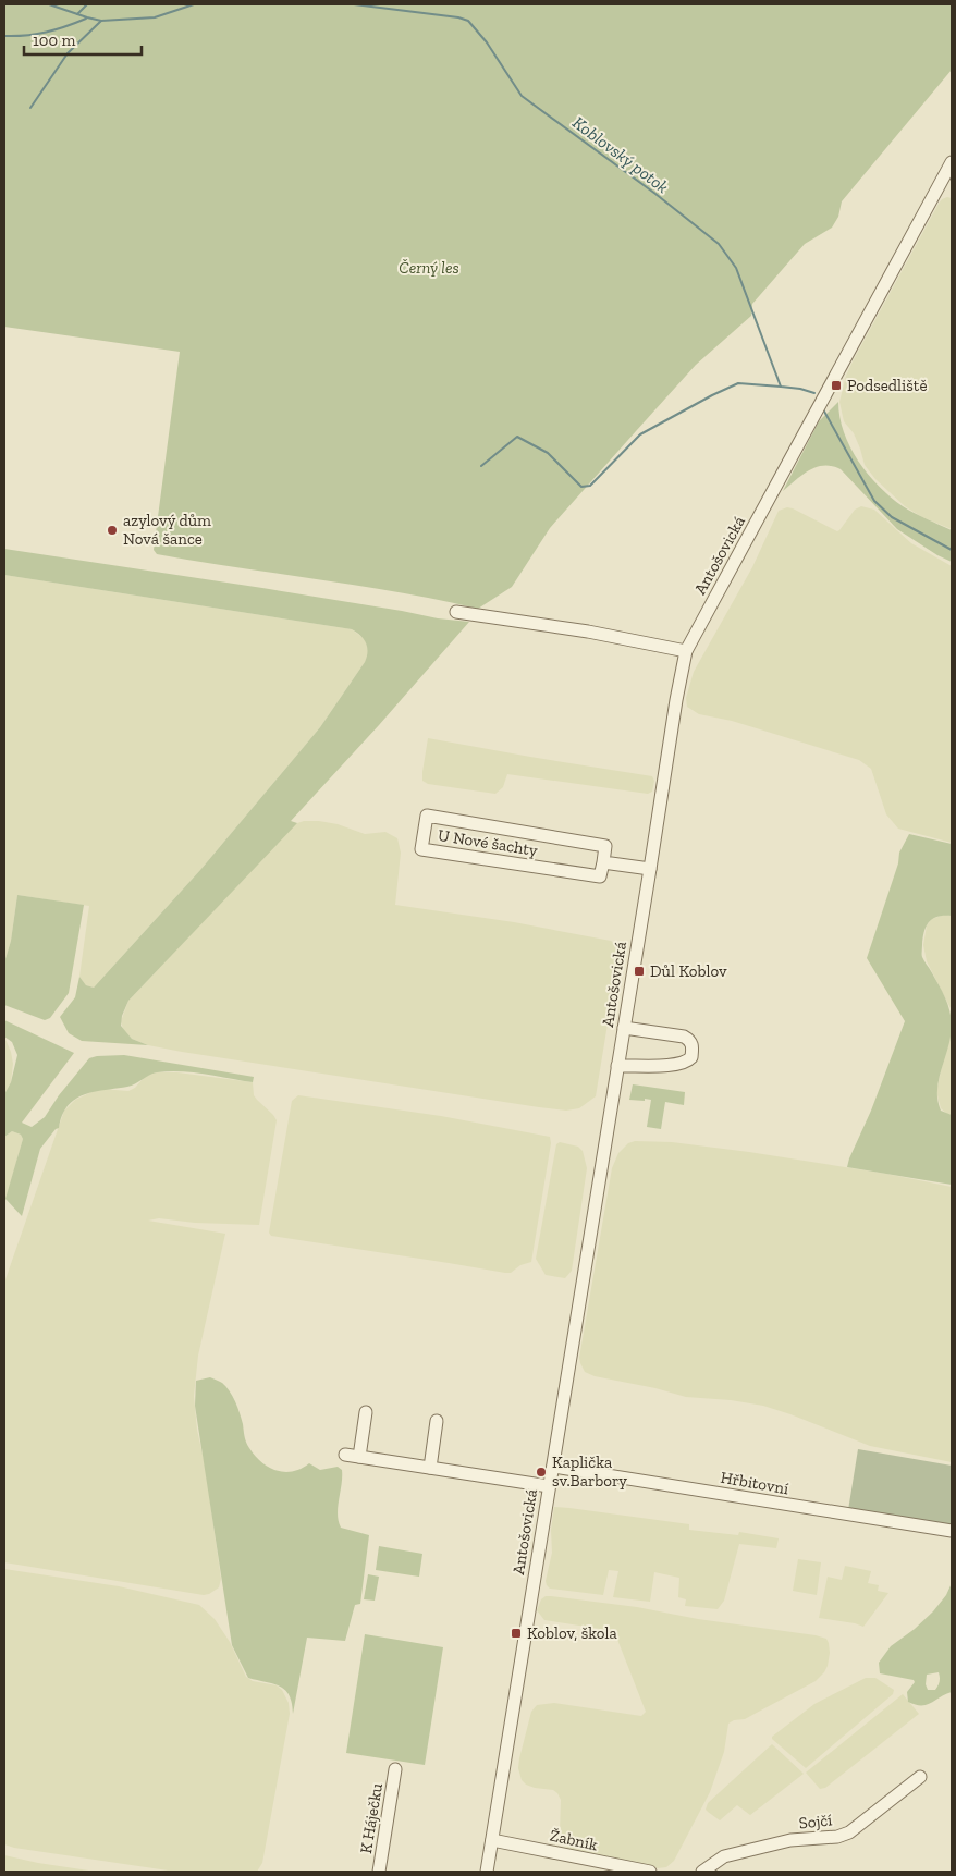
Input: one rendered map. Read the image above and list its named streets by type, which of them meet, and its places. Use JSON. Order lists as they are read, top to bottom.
{
  "streets": {
    "street": [
      "Antošovická",
      "U Nové šachty",
      "Hřbitovní",
      "K Háječku",
      "Sojčí",
      "Žabník"
    ]
  },
  "crossings": [
    ["Antošovická", "Hřbitovní"],
    ["Antošovická", "Žabník"]
  ],
  "water": ["Koblovský potok"],
  "parks": ["Černý les"],
  "places": {
    "transit": ["Podsedliště", "Důl Koblov", "Koblov, škola"],
    "other": ["azylový dům Nová šance", "Kaplička sv.Barbory"]
  },
  "scale_bar": "100 m"
}
